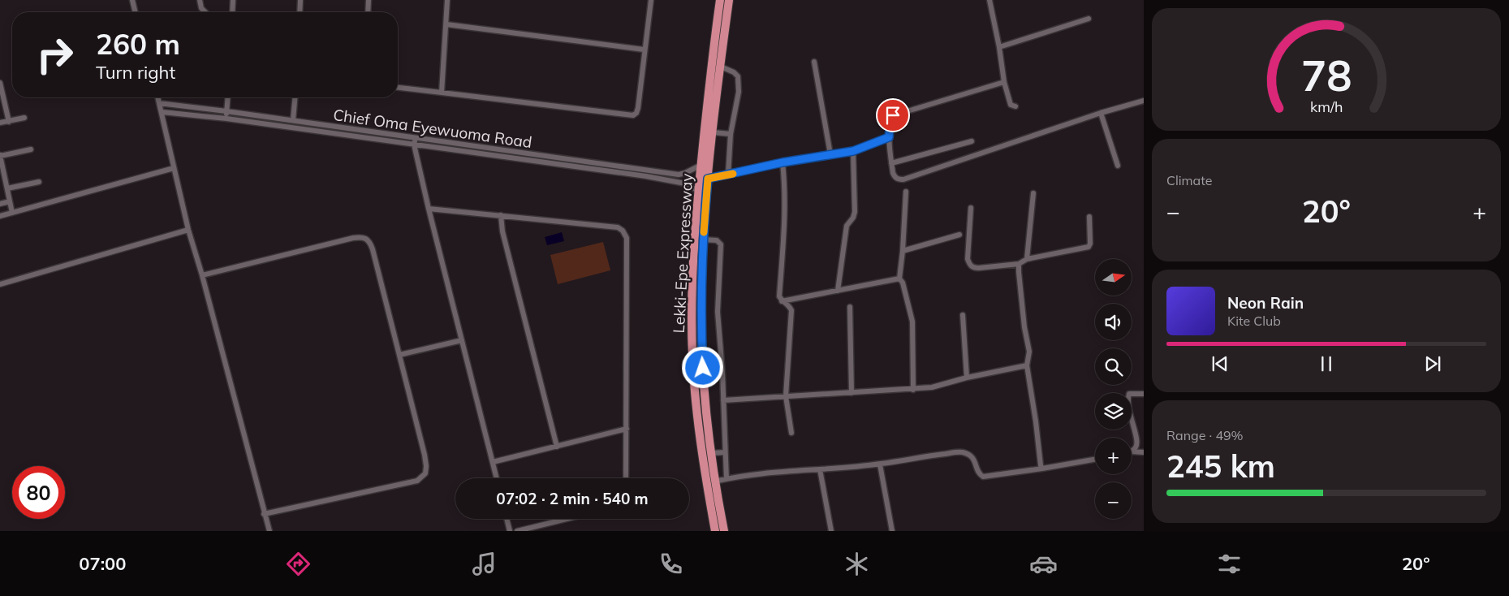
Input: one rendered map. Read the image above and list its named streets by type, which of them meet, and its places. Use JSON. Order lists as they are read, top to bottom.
{
  "streets": {
    "highway": ["Lekki-Epe Expressway"],
    "street": ["Chief Oma Eyewuoma Road"]
  },
  "crossings": [
    ["Chief Oma Eyewuoma Road", "Lekki-Epe Expressway"]
  ],
  "north": "right",
  "page": {
    "turn": ["260 m", "Turn right"],
    "tile": [
      "Climate",
      ["Range · 49%", "245 km"]
    ],
    "heat": ["−", "20°", "+"],
    "map_buttons": ["+", "−"],
    "song": ["Neon Rain", "Kite Club"],
    "limit": "80",
    "trip": "07:02 · 2 min · 540 m",
    "tabs": ["07:00", "20°"],
    "gauge": ["78", "km/h"]
  }
}
